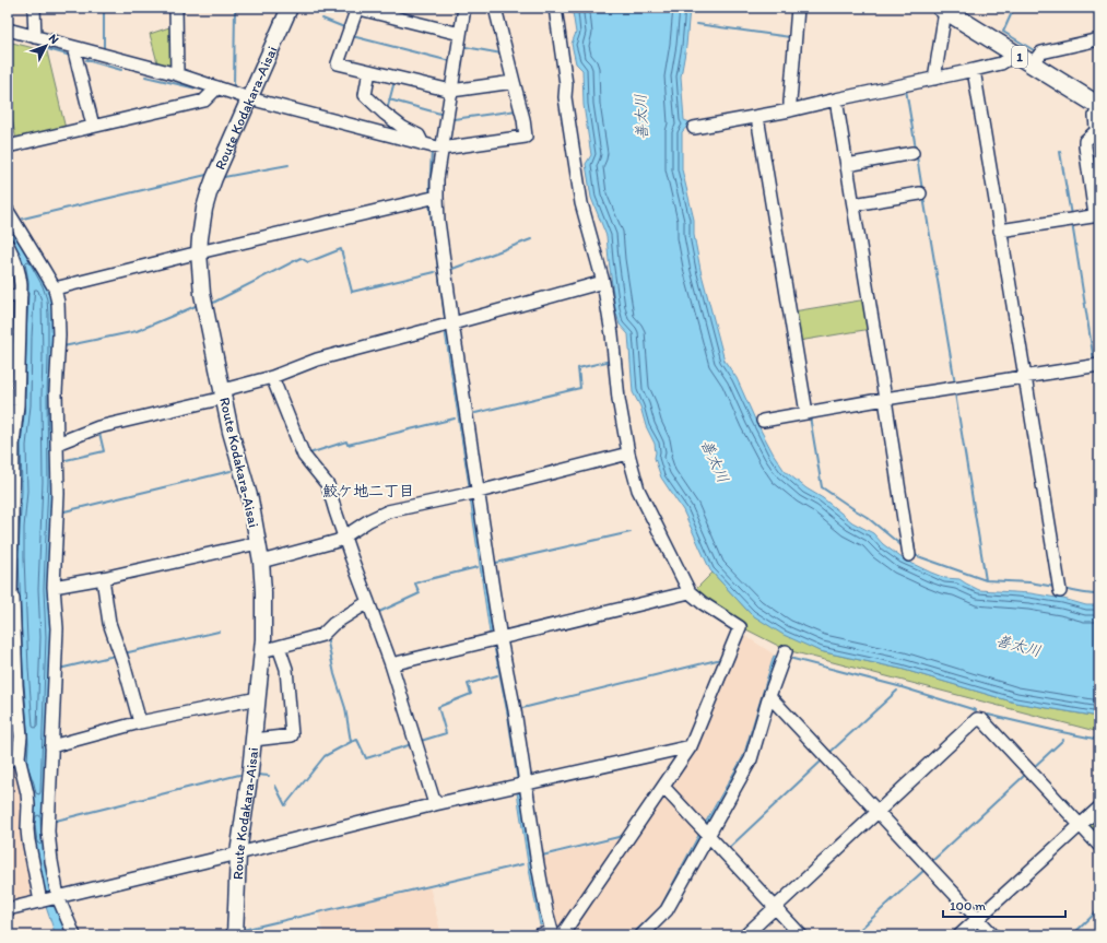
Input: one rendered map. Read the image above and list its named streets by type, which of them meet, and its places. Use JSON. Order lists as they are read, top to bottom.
{
  "streets": {
    "highway": ["1"],
    "main road": ["Route Kodakara-Aisai"]
  },
  "districts": ["鮫ケ地二丁目"],
  "water": ["善太川"],
  "scale_bar": "100 m",
  "north": "top right"
}
